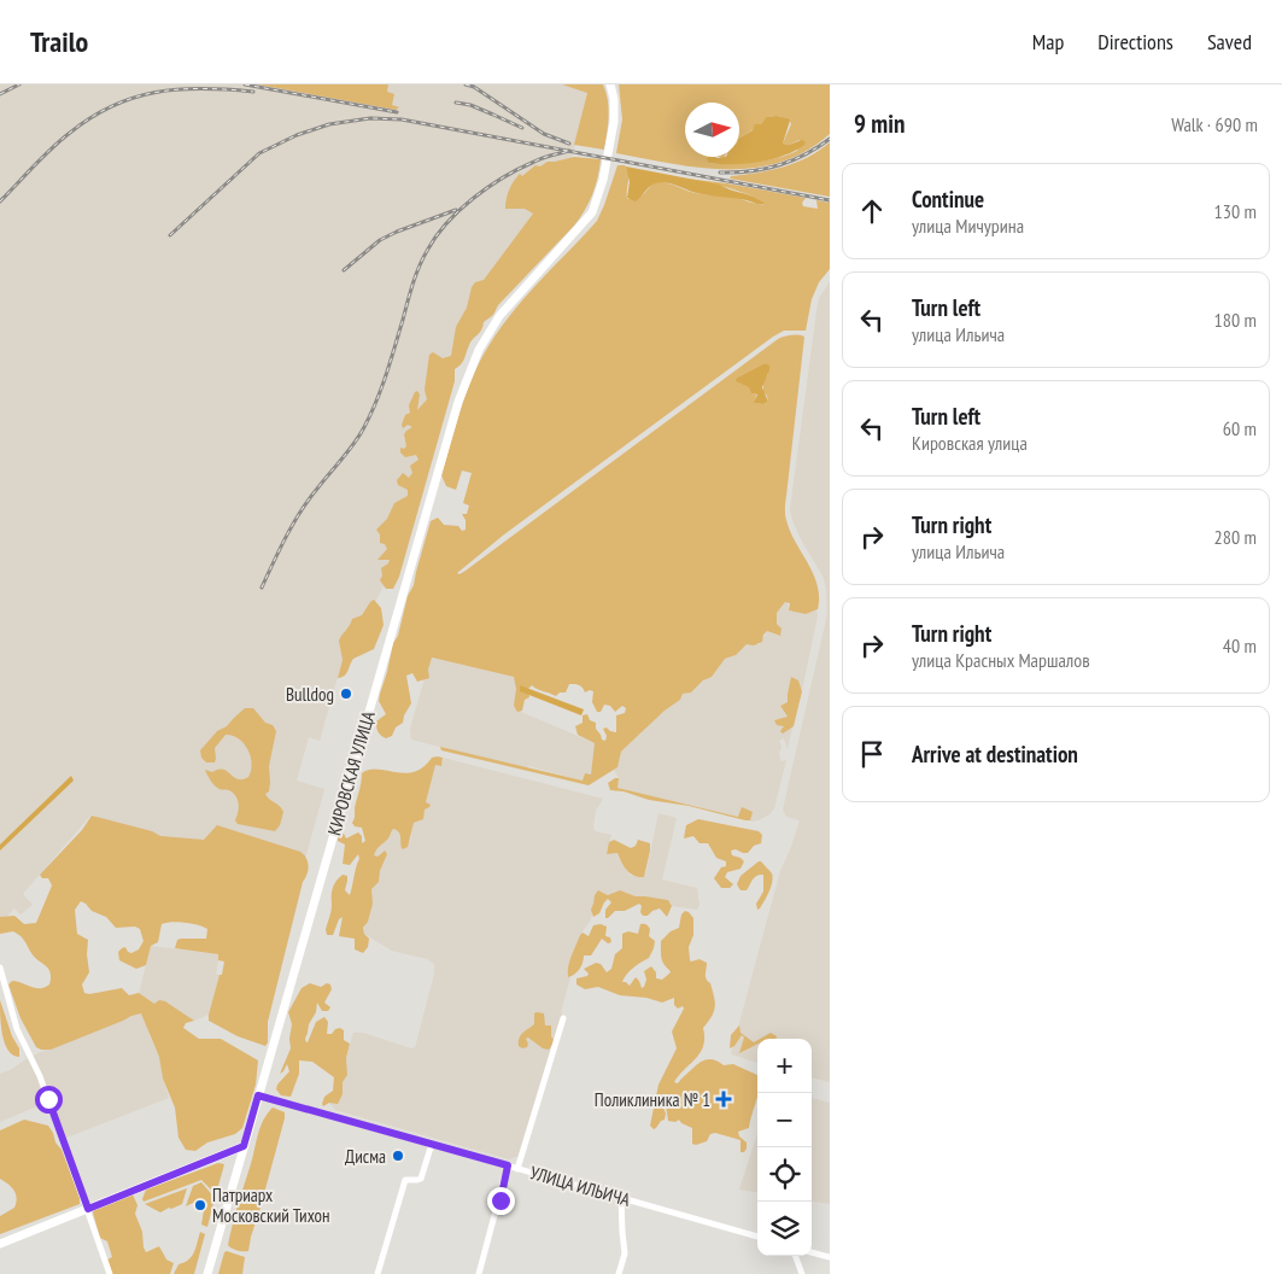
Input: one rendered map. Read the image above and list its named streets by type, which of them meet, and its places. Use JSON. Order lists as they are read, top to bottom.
{
  "streets": {
    "main road": ["КИРОВСКАЯ УЛИЦА"],
    "street": ["УЛИЦА ИЛЬИЧА"]
  },
  "crossings": [
    ["КИРОВСКАЯ УЛИЦА", "УЛИЦА ИЛЬИЧА"]
  ],
  "places": {
    "other": ["Bulldog", "Дисма", "Патриарх Московский Тихон"],
    "health": ["Поликлиника № 1"]
  },
  "north": "right",
  "page": {
    "header": "Trailo",
    "nav": ["Map", "Directions", "Saved"],
    "heading": ["9 min", "Walk · 690 m"],
    "list": [
      ["Continue", "улица Мичурина", "130 m"],
      ["Turn left", "улица Ильича", "180 m"],
      ["Turn left", "Кировская улица", "60 m"],
      ["Turn right", "улица Ильича", "280 m"],
      ["Turn right", "улица Красных Маршалов", "40 m"],
      "Arrive at destination"
    ],
    "map_buttons": ["+", "−"]
  }
}
